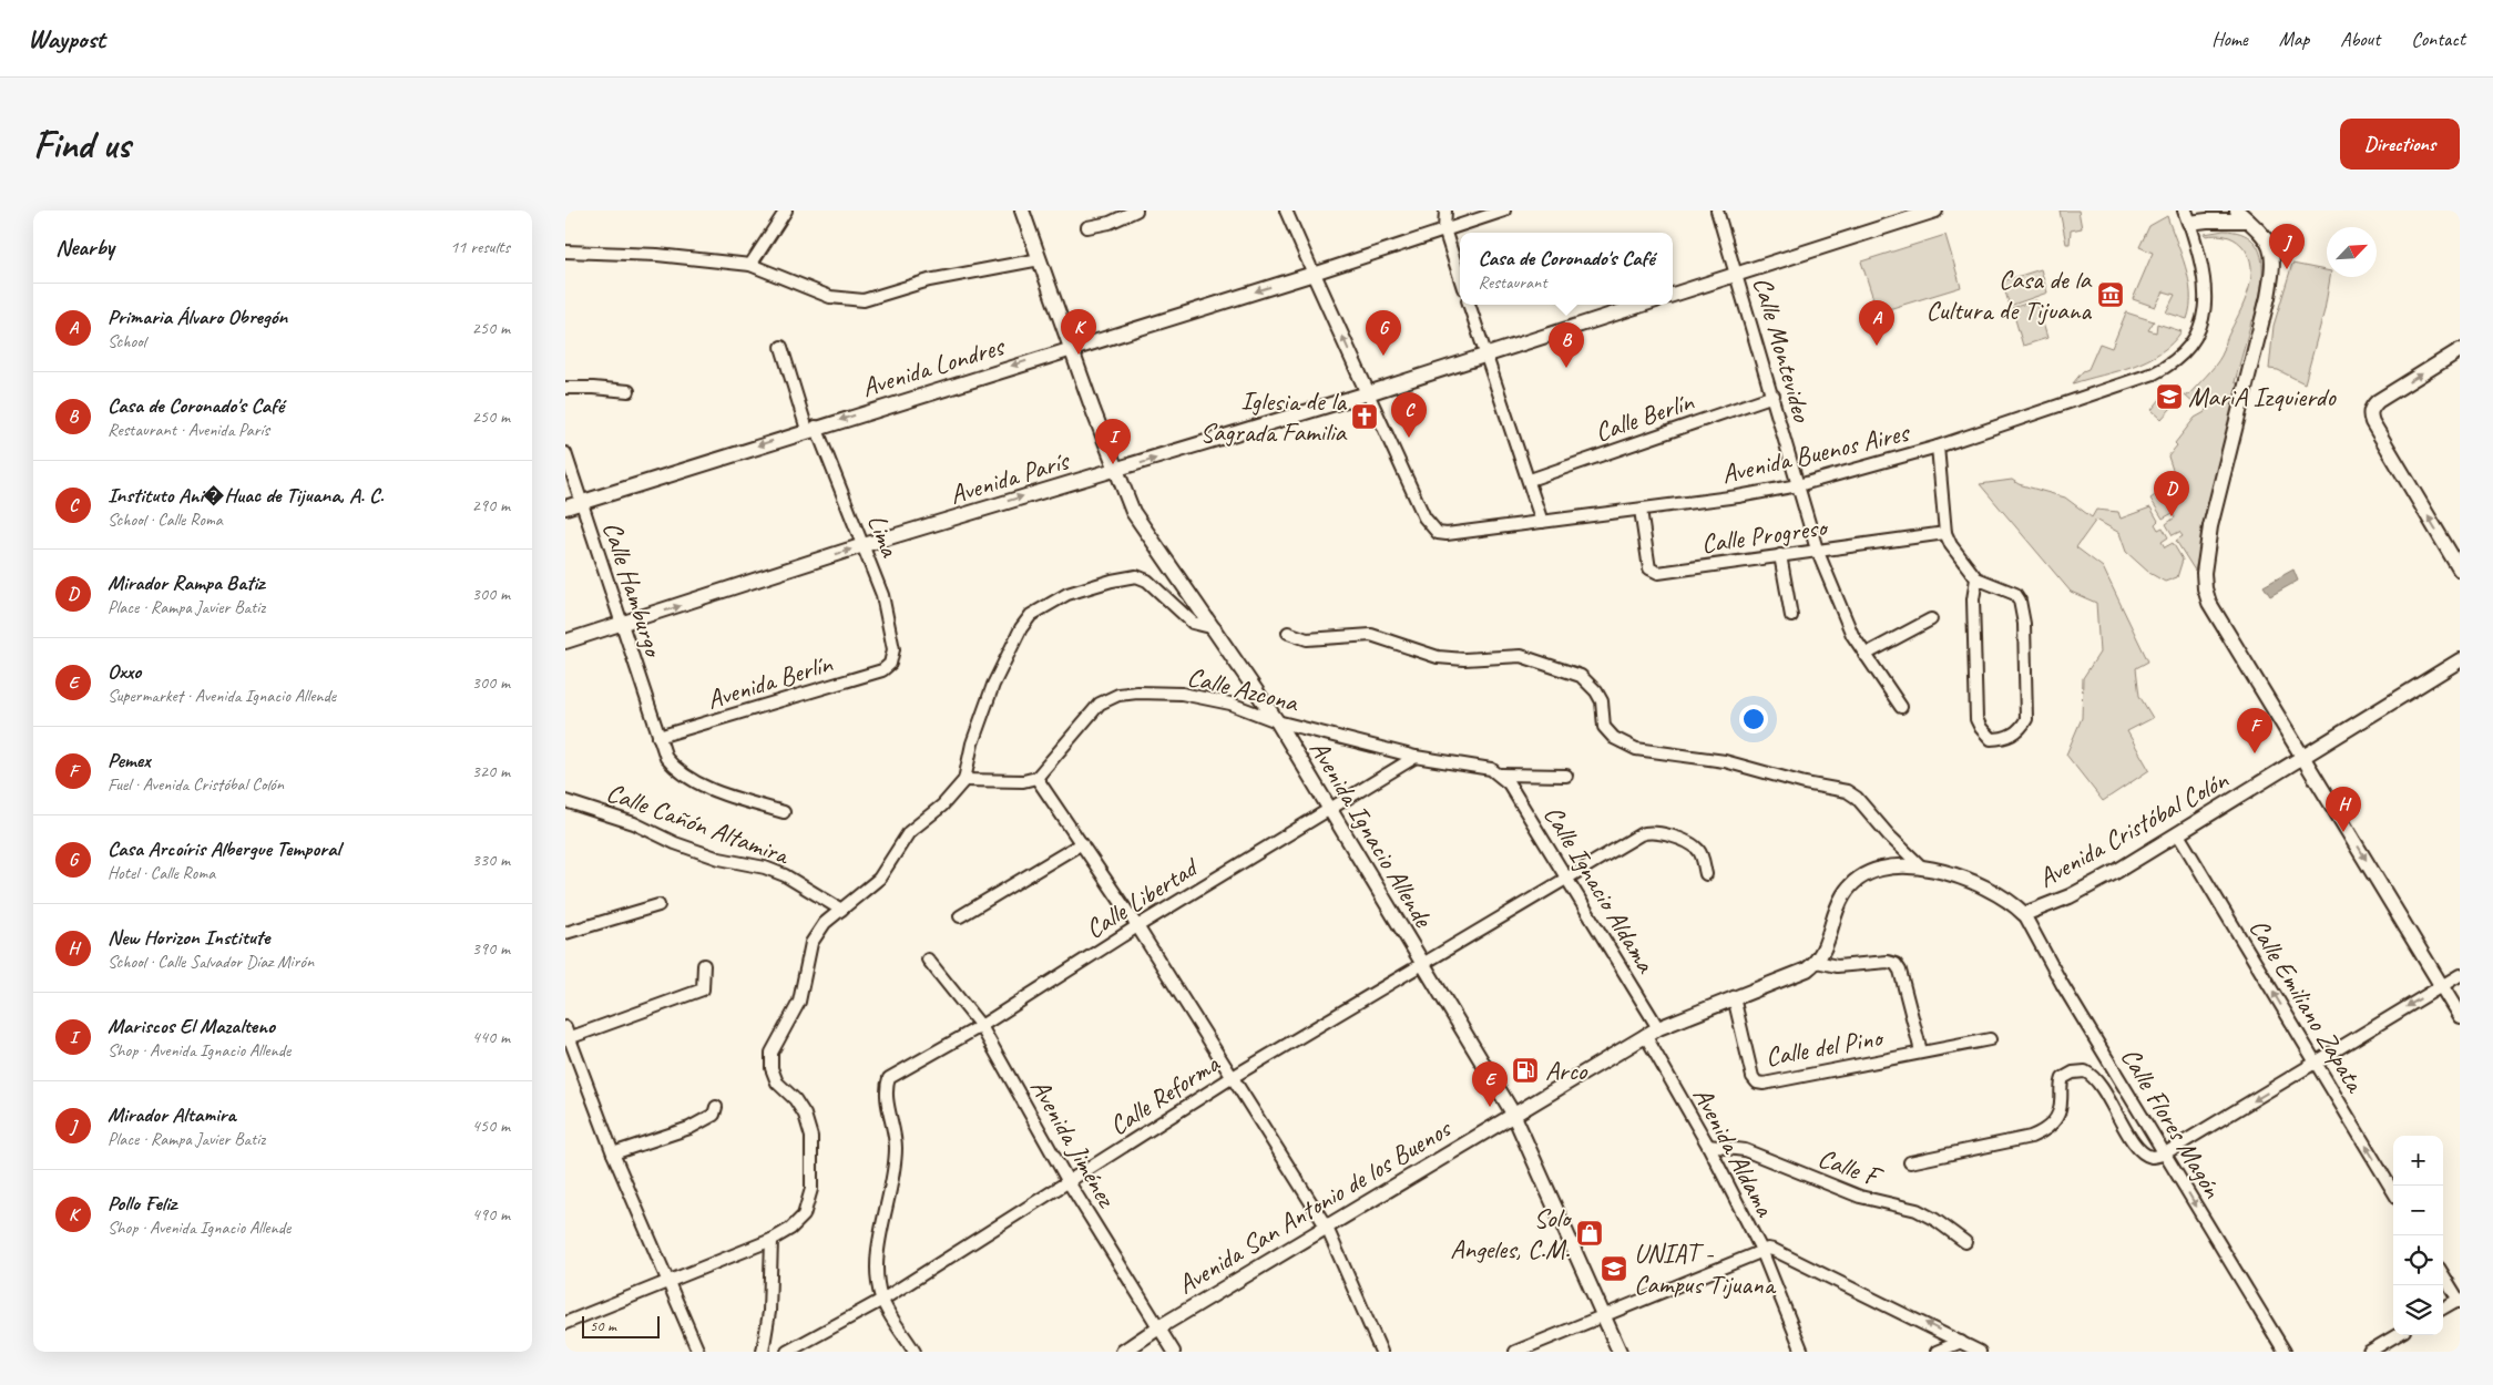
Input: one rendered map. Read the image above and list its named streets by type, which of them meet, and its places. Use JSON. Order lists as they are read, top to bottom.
{
  "streets": {
    "main road": [
      "Avenida Londres",
      "Avenida París",
      "Avenida Cristóbal Colón",
      "Avenida Ignacio Allende",
      "Avenida San Antonio de los Buenos"
    ],
    "street": [
      "Calle Montevideo",
      "Calle Berlín",
      "Avenida Buenos Aires",
      "Lima",
      "Calle Progreso",
      "Calle Hamburgo",
      "Avenida Berlín",
      "Calle Azcona",
      "Calle Cañón Altamira",
      "Calle Ignacio Aldama",
      "Calle Libertad",
      "Calle Emiliano Zapata",
      "Calle del Pino",
      "Calle Reforma",
      "Calle Flores Magón",
      "Avenida Jiménez",
      "Avenida Aldama",
      "Calle F"
    ]
  },
  "crossings": [
    ["Calle Montevideo", "Calle Berlín"],
    ["Calle Montevideo", "Avenida Buenos Aires"],
    ["Calle Montevideo", "Calle Progreso"],
    ["Avenida Londres", "Lima"],
    ["Avenida Londres", "Calle Hamburgo"],
    ["Avenida Londres", "Avenida Ignacio Allende"],
    ["Avenida Buenos Aires", "Avenida París"],
    ["Avenida Buenos Aires", "Calle Progreso"],
    ["Avenida París", "Lima"],
    ["Avenida París", "Calle Hamburgo"],
    ["Avenida París", "Avenida Ignacio Allende"],
    ["Lima", "Avenida Berlín"],
    ["Calle Hamburgo", "Avenida Berlín"],
    ["Calle Azcona", "Avenida Ignacio Allende"],
    ["Calle Azcona", "Calle Ignacio Aldama"],
    ["Calle Azcona", "Calle Libertad"],
    ["Avenida Cristóbal Colón", "Calle Emiliano Zapata"],
    ["Avenida Cristóbal Colón", "Calle Flores Magón"],
    ["Avenida Ignacio Allende", "Calle Libertad"],
    ["Avenida Ignacio Allende", "Calle Reforma"],
    ["Avenida Ignacio Allende", "Avenida San Antonio de los Buenos"],
    ["Calle Ignacio Aldama", "Calle Reforma"],
    ["Calle Ignacio Aldama", "Avenida San Antonio de los Buenos"],
    ["Calle Libertad", "Calle Reforma"],
    ["Calle Libertad", "Avenida Jiménez"],
    ["Calle del Pino", "Avenida San Antonio de los Buenos"],
    ["Calle Reforma", "Avenida Jiménez"],
    ["Avenida Jiménez", "Avenida San Antonio de los Buenos"],
    ["Avenida Aldama", "Calle F"],
    ["Avenida Aldama", "Avenida San Antonio de los Buenos"]
  ],
  "one_way": [
    "Avenida Londres",
    "Avenida París",
    "Calle Emiliano Zapata",
    "Calle Flores Magón"
  ],
  "places": {
    "museum": ["Casa de la Cultura de Tijuana"],
    "school or university": ["MariA Izquierdo", "UNIAT - Campus Tijuana"],
    "church": ["Iglesia de la Sagrada Familia"],
    "fuel station": ["Arco"],
    "shop": ["Solo Angeles, C.M."]
  },
  "scale_bar": "50 m",
  "north": "top right",
  "page": {
    "header": "Waypost",
    "nav": [
      "Home",
      "Map",
      "About",
      "Contact"
    ],
    "buttons": "Directions",
    "title": "Find us",
    "heading": ["Nearby", "11 results"],
    "pins": [
      "J",
      "A",
      "K",
      "G",
      "B",
      "C",
      "I",
      "D",
      "F",
      "H",
      "E"
    ],
    "popup": ["Casa de Coronado's Café", "Restaurant"],
    "list": [
      {
        "mark": "A",
        "name": "Primaria Álvaro Obregón",
        "note": "School",
        "value": "250 m"
      },
      {
        "mark": "B",
        "name": "Casa de Coronado's Café",
        "note": "Restaurant · Avenida París",
        "value": "250 m"
      },
      {
        "mark": "C",
        "name": "Instituto Ani�Huac de Tijuana, A. C.",
        "note": "School · Calle Roma",
        "value": "290 m"
      },
      {
        "mark": "D",
        "name": "Mirador Rampa Batiz",
        "note": "Place · Rampa Javier Batiz",
        "value": "300 m"
      },
      {
        "mark": "E",
        "name": "Oxxo",
        "note": "Supermarket · Avenida Ignacio Allende",
        "value": "300 m"
      },
      {
        "mark": "F",
        "name": "Pemex",
        "note": "Fuel · Avenida Cristóbal Colón",
        "value": "320 m"
      },
      {
        "mark": "G",
        "name": "Casa Arcoíris Albergue Temporal",
        "note": "Hotel · Calle Roma",
        "value": "330 m"
      },
      {
        "mark": "H",
        "name": "New Horizon Institute",
        "note": "School · Calle Salvador Díaz Mirón",
        "value": "390 m"
      },
      {
        "mark": "I",
        "name": "Mariscos El Mazalteno",
        "note": "Shop · Avenida Ignacio Allende",
        "value": "440 m"
      },
      {
        "mark": "J",
        "name": "Mirador Altamira",
        "note": "Place · Rampa Javier Batiz",
        "value": "450 m"
      },
      {
        "mark": "K",
        "name": "Pollo Feliz",
        "note": "Shop · Avenida Ignacio Allende",
        "value": "490 m"
      }
    ],
    "map_buttons": ["+", "−"],
    "scale": "50 m"
  }
}
